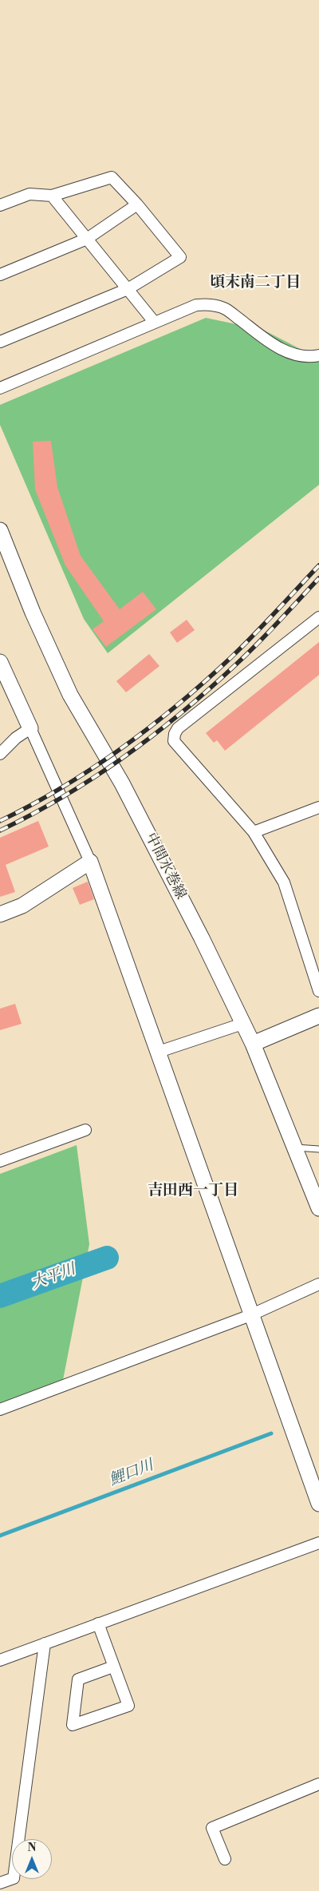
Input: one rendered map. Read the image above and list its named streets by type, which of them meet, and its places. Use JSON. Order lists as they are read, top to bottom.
{
  "streets": {
    "street": ["中間水巻線"]
  },
  "districts": ["頃末南二丁目", "吉田西一丁目"],
  "water": ["大平川", "鯉口川"],
  "north": "top"
}
